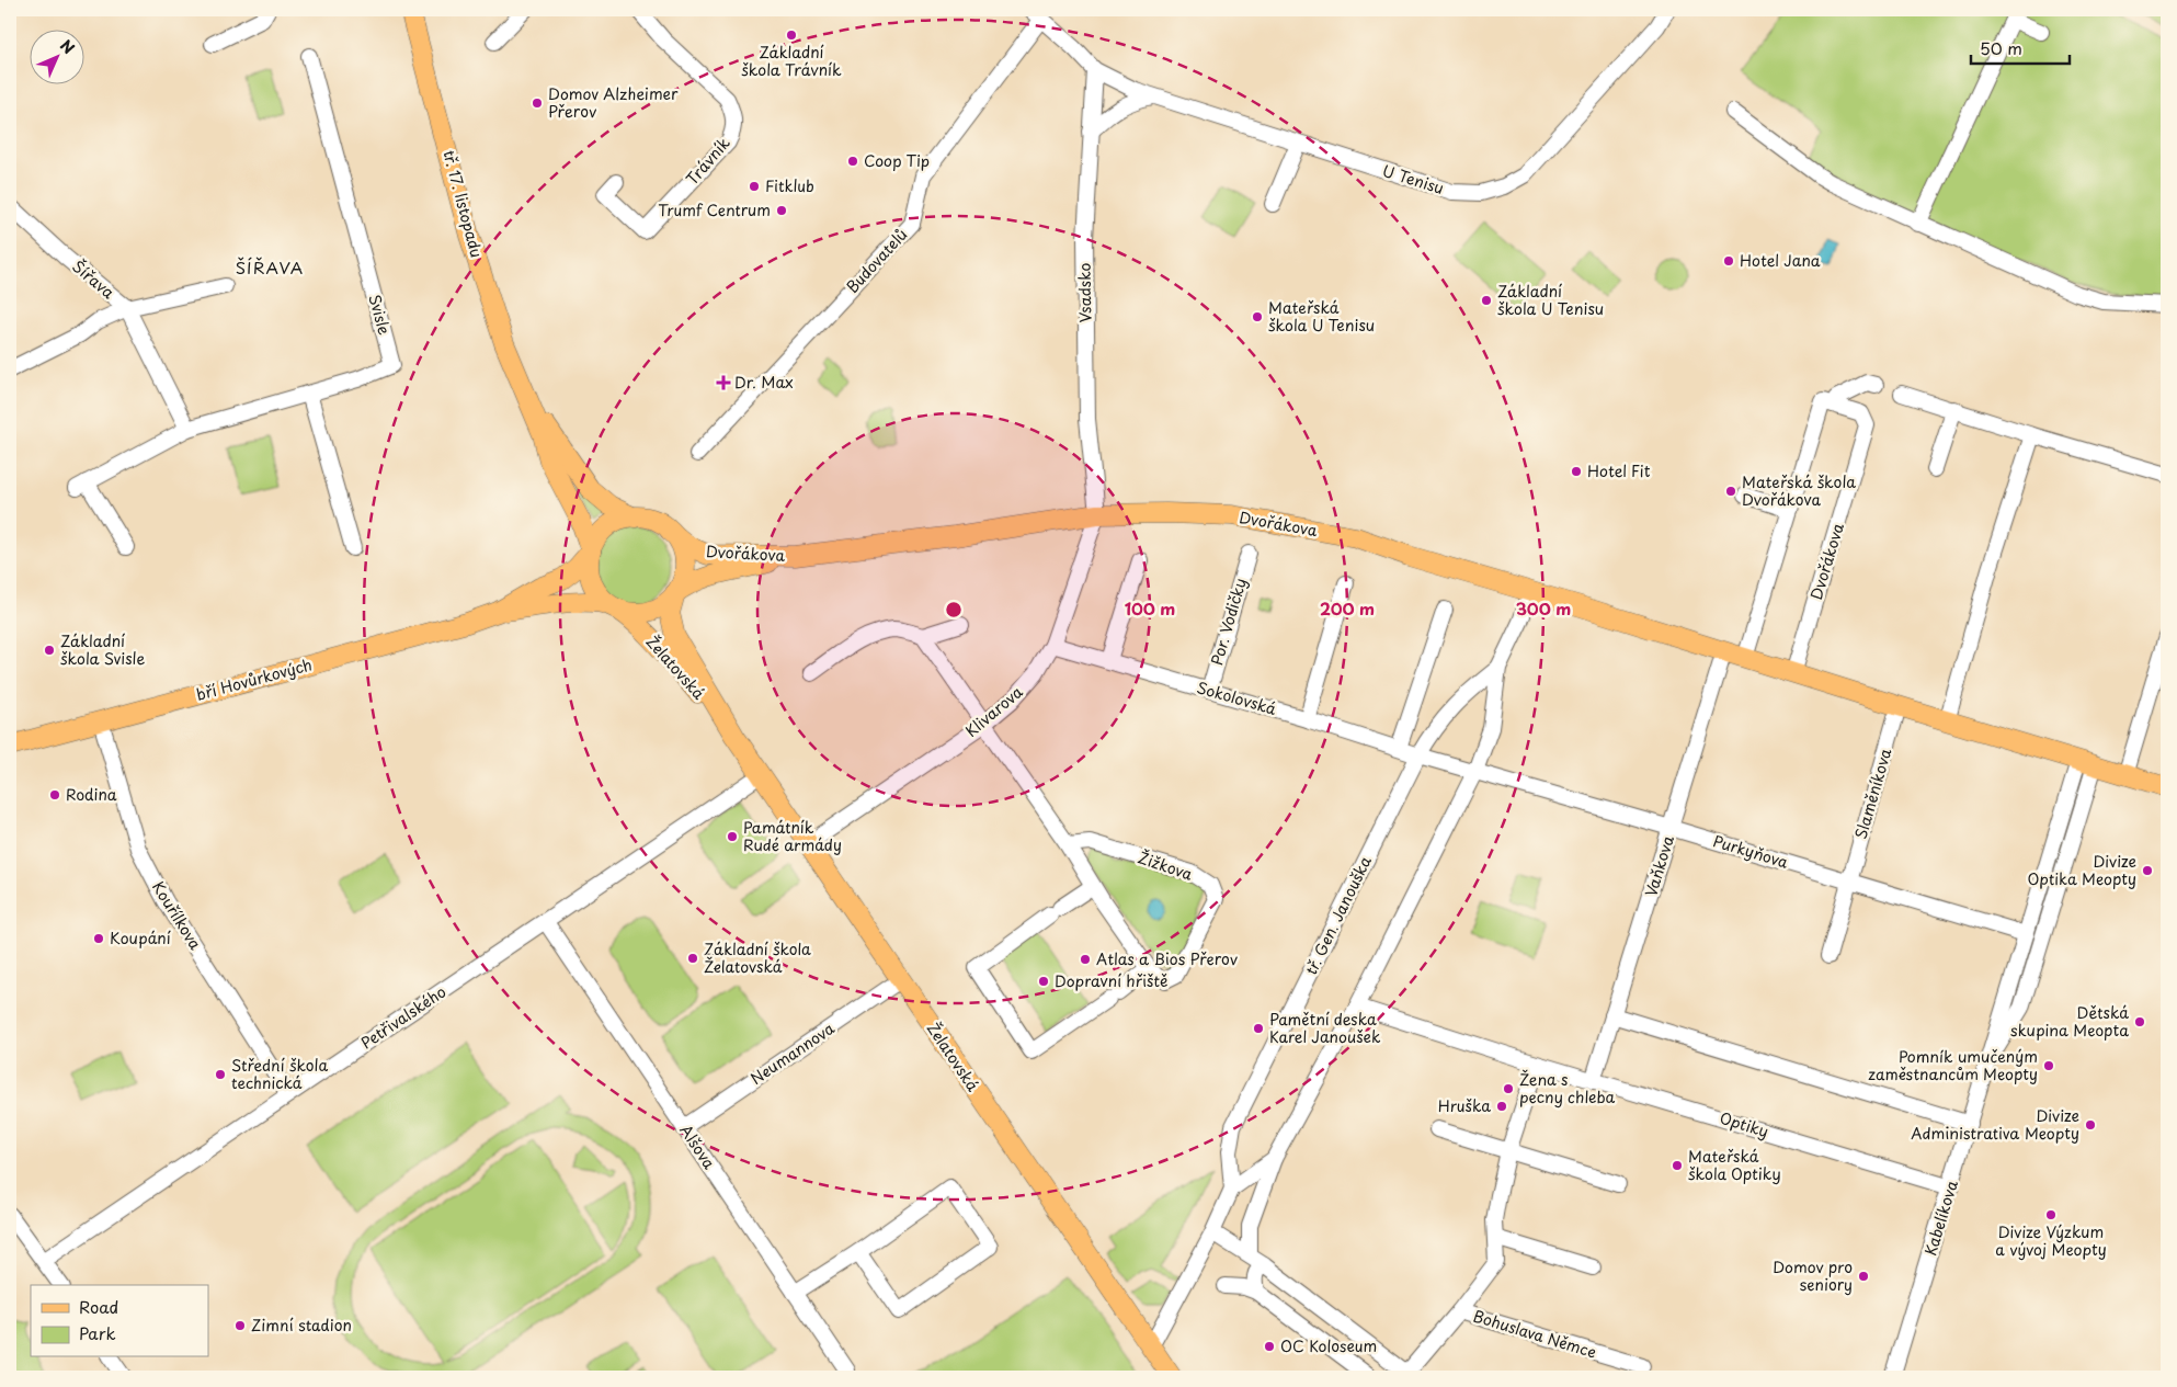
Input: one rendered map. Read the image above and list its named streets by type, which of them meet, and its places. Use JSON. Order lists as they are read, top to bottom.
{
  "streets": {
    "main road": [
      "tř. 17. listopadu",
      "Dvořákova",
      "Želatovská",
      "bří Hovůrkových"
    ],
    "street": [
      "Trávník",
      "U Tenisu",
      "Budovatelů",
      "Šířava",
      "Vsadsko",
      "Svisle",
      "Por. Vodičky",
      "Sokolovská",
      "Klivarova",
      "Slaměníkova",
      "Purkyňova",
      "Žižkova",
      "Vaňkova",
      "Kouřílkova",
      "tř. Gen. Janouška",
      "Petřivalského",
      "Neumannova",
      "Optiky",
      "Alšova",
      "Kabelíkova",
      "Bohuslava Němce"
    ]
  },
  "crossings": [
    ["U Tenisu", "Budovatelů"],
    ["U Tenisu", "Vsadsko"],
    ["tř. 17. listopadu", "Dvořákova"],
    ["tř. 17. listopadu", "Želatovská"],
    ["tř. 17. listopadu", "bří Hovůrkových"],
    ["Vsadsko", "Dvořákova"],
    ["Vsadsko", "Klivarova"],
    ["Dvořákova", "Želatovská"],
    ["Dvořákova", "bří Hovůrkových"],
    ["Dvořákova", "Klivarova"],
    ["Dvořákova", "Slaměníkova"],
    ["Dvořákova", "Vaňkova"],
    ["Dvořákova", "tř. Gen. Janouška"],
    ["Dvořákova", "Kabelíkova"],
    ["Por. Vodičky", "Sokolovská"],
    ["Želatovská", "bří Hovůrkových"],
    ["Želatovská", "Klivarova"],
    ["Želatovská", "tř. Gen. Janouška"],
    ["Želatovská", "Petřivalského"],
    ["Želatovská", "Neumannova"],
    ["bří Hovůrkových", "Kouřílkova"],
    ["Sokolovská", "Klivarova"],
    ["Sokolovská", "Purkyňova"],
    ["Sokolovská", "tř. Gen. Janouška"],
    ["Slaměníkova", "Purkyňova"],
    ["Purkyňova", "Vaňkova"],
    ["Purkyňova", "tř. Gen. Janouška"],
    ["Purkyňova", "Kabelíkova"],
    ["Vaňkova", "Optiky"],
    ["Kouřílkova", "Petřivalského"],
    ["tř. Gen. Janouška", "Optiky"],
    ["tř. Gen. Janouška", "Bohuslava Němce"],
    ["Petřivalského", "Alšova"],
    ["Neumannova", "Alšova"],
    ["Optiky", "Kabelíkova"]
  ],
  "districts": ["ŠÍŘAVA"],
  "places": {
    "other": [
      "Základní škola Trávník",
      "Domov Alzheimer Přerov",
      "Coop Tip",
      "Fitklub",
      "Trumf Centrum",
      "Hotel Jana",
      "Základní škola U Tenisu",
      "Mateřská škola U Tenisu",
      "Hotel Fit",
      "Mateřská škola Dvořákova",
      "Základní škola Svisle",
      "Rodina",
      "Památník Rudé armády",
      "Divize Optika Meopty",
      "Koupání",
      "Základní škola Želatovská",
      "Atlas a Bios Přerov",
      "Dopravní hřiště",
      "Dětská skupina Meopta",
      "Pamětní deska Karel Janoušek",
      "Pomník umučeným zaměstnancům Meopty",
      "Střední škola technická",
      "Žena s pecny chleba",
      "Hruška",
      "Divize Administrativa Meopty",
      "Mateřská škola Optiky",
      "Divize Výzkum a vývoj Meopty",
      "Domov pro seniory",
      "Zimní stadion",
      "OC Koloseum"
    ],
    "health": ["Dr. Max"]
  },
  "legend": ["Road", "Park"],
  "scale_bar": "50 m",
  "north": "top right",
  "rings": ["100 m", "200 m", "300 m"]
}
